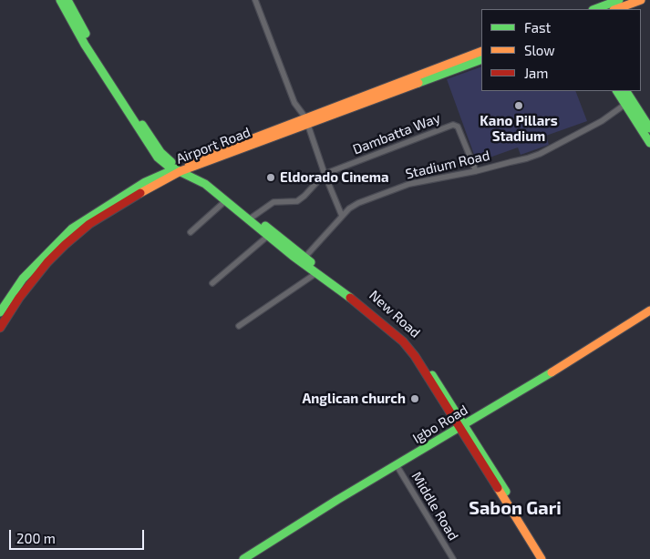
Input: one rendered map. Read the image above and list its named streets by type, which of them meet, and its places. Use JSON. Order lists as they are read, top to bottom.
{
  "streets": {
    "street": [
      "Dambatta Way",
      "Airport Road",
      "Stadium Road",
      "New Road",
      "Igbo Road",
      "Middle Road"
    ]
  },
  "crossings": [
    ["Dambatta Way", "Stadium Road"],
    ["Airport Road", "New Road"],
    ["Stadium Road", "New Road"],
    ["New Road", "Igbo Road"],
    ["Igbo Road", "Middle Road"]
  ],
  "districts": ["Sabon Gari"],
  "places": ["Kano Pillars Stadium", "Eldorado Cinema", "Anglican church"],
  "legend": ["Fast", "Slow", "Jam"],
  "scale_bar": "200 m"
}
